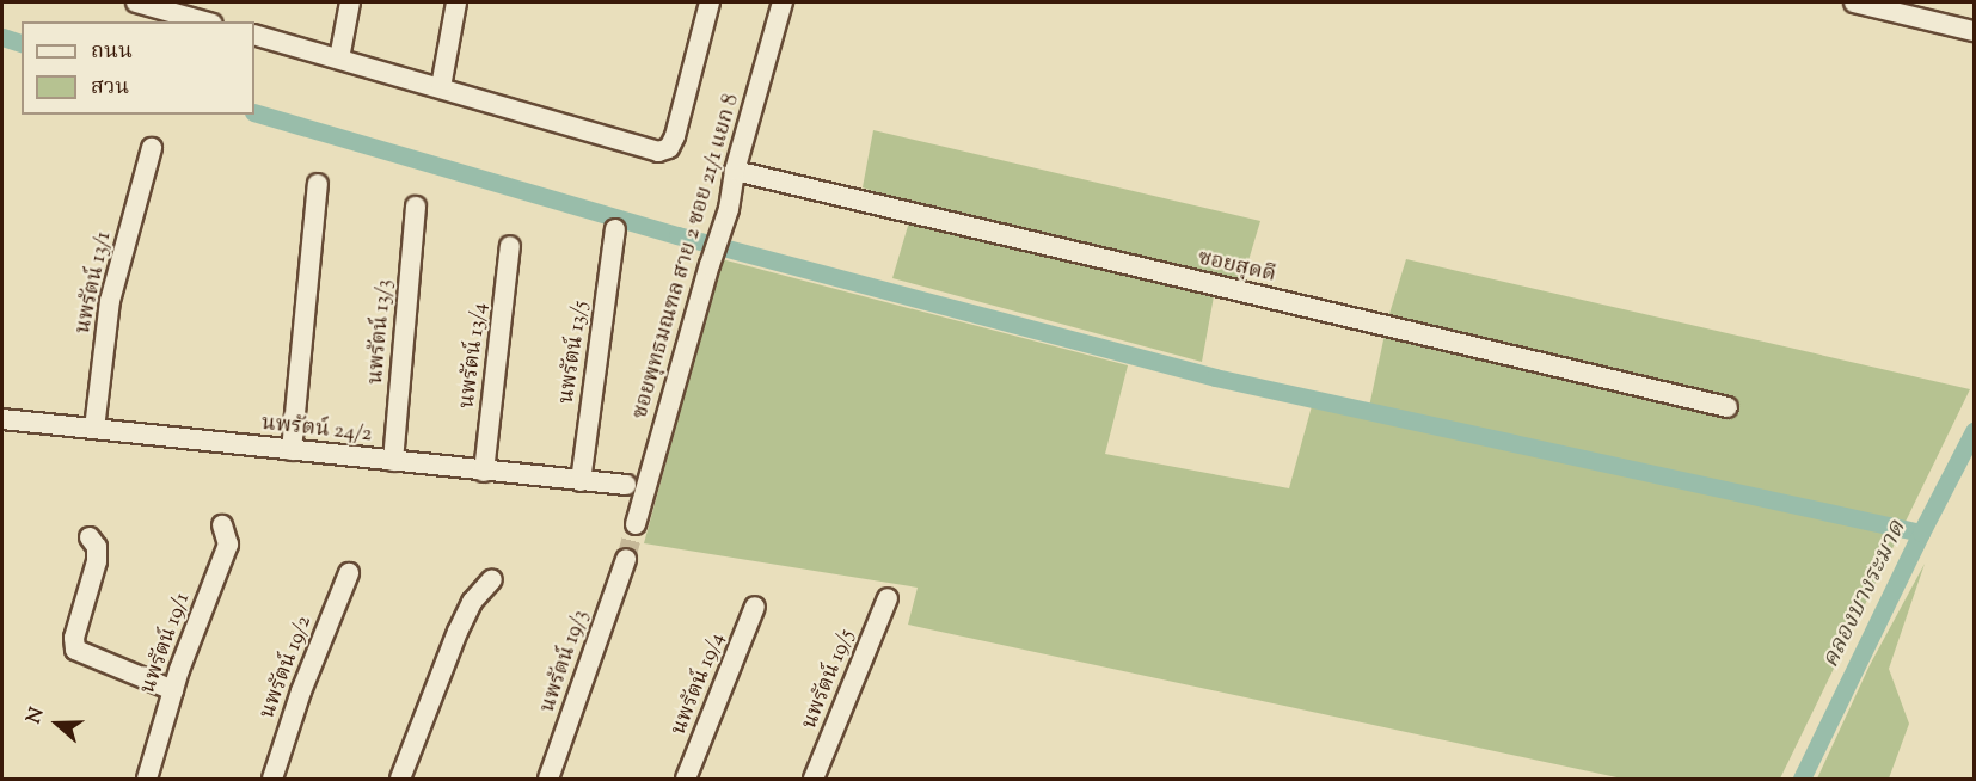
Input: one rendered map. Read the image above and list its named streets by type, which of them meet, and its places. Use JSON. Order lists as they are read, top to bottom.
{
  "streets": {
    "street": [
      "ซอยพุทธมณฑล สาย 2 ซอย 21/1 แยก 8",
      "ซอยสุดดี",
      "นพรัตน์ 13/1",
      "นพรัตน์ 13/3",
      "นพรัตน์ 13/5",
      "นพรัตน์ 13/4",
      "นพรัตน์ 24/2",
      "นพรัตน์ 19/1",
      "นพรัตน์ 19/3",
      "นพรัตน์ 19/2",
      "นพรัตน์ 19/5",
      "นพรัตน์ 19/4"
    ]
  },
  "crossings": [
    ["ซอยพุทธมณฑล สาย 2 ซอย 21/1 แยก 8", "ซอยสุดดี"],
    ["นพรัตน์ 13/1", "นพรัตน์ 24/2"],
    ["นพรัตน์ 13/3", "นพรัตน์ 24/2"],
    ["นพรัตน์ 13/5", "นพรัตน์ 24/2"],
    ["นพรัตน์ 13/4", "นพรัตน์ 24/2"]
  ],
  "water": ["คลองบางระมาด"],
  "legend": ["ถนน", "สวน"],
  "north": "left"
}
